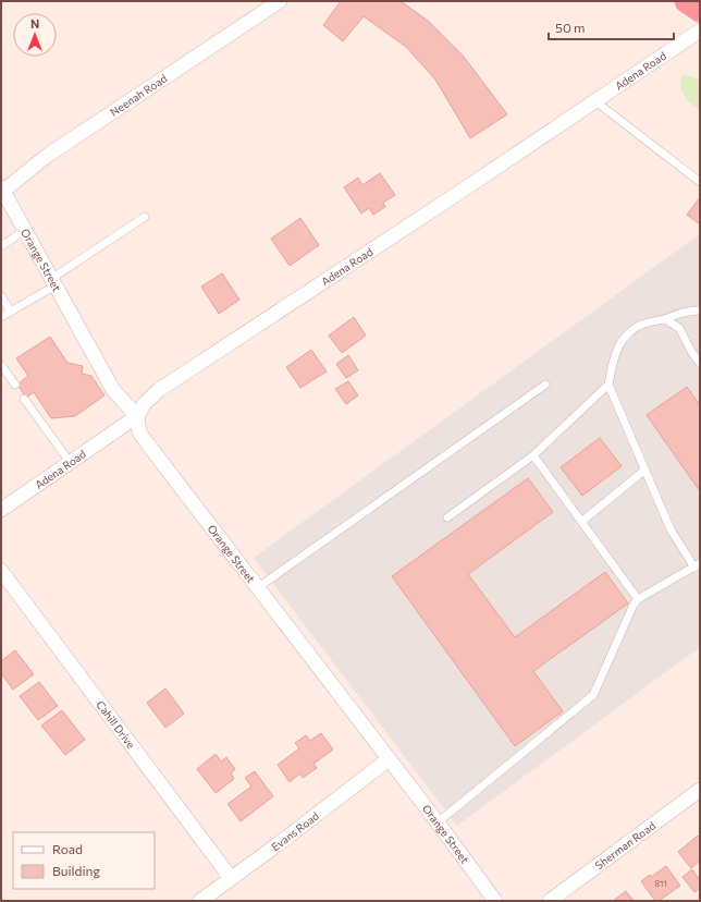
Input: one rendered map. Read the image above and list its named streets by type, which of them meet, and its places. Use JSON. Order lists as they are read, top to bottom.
{
  "streets": {
    "street": [
      "Adena Road",
      "Neenah Road",
      "Orange Street",
      "Cahill Drive",
      "Evans Road",
      "Sherman Road"
    ]
  },
  "crossings": [
    ["Adena Road", "Orange Street"],
    ["Neenah Road", "Orange Street"],
    ["Orange Street", "Evans Road"],
    ["Cahill Drive", "Evans Road"]
  ],
  "house_numbers": ["811"],
  "legend": ["Road", "Building"],
  "scale_bar": "50 m",
  "north": "top"
}
